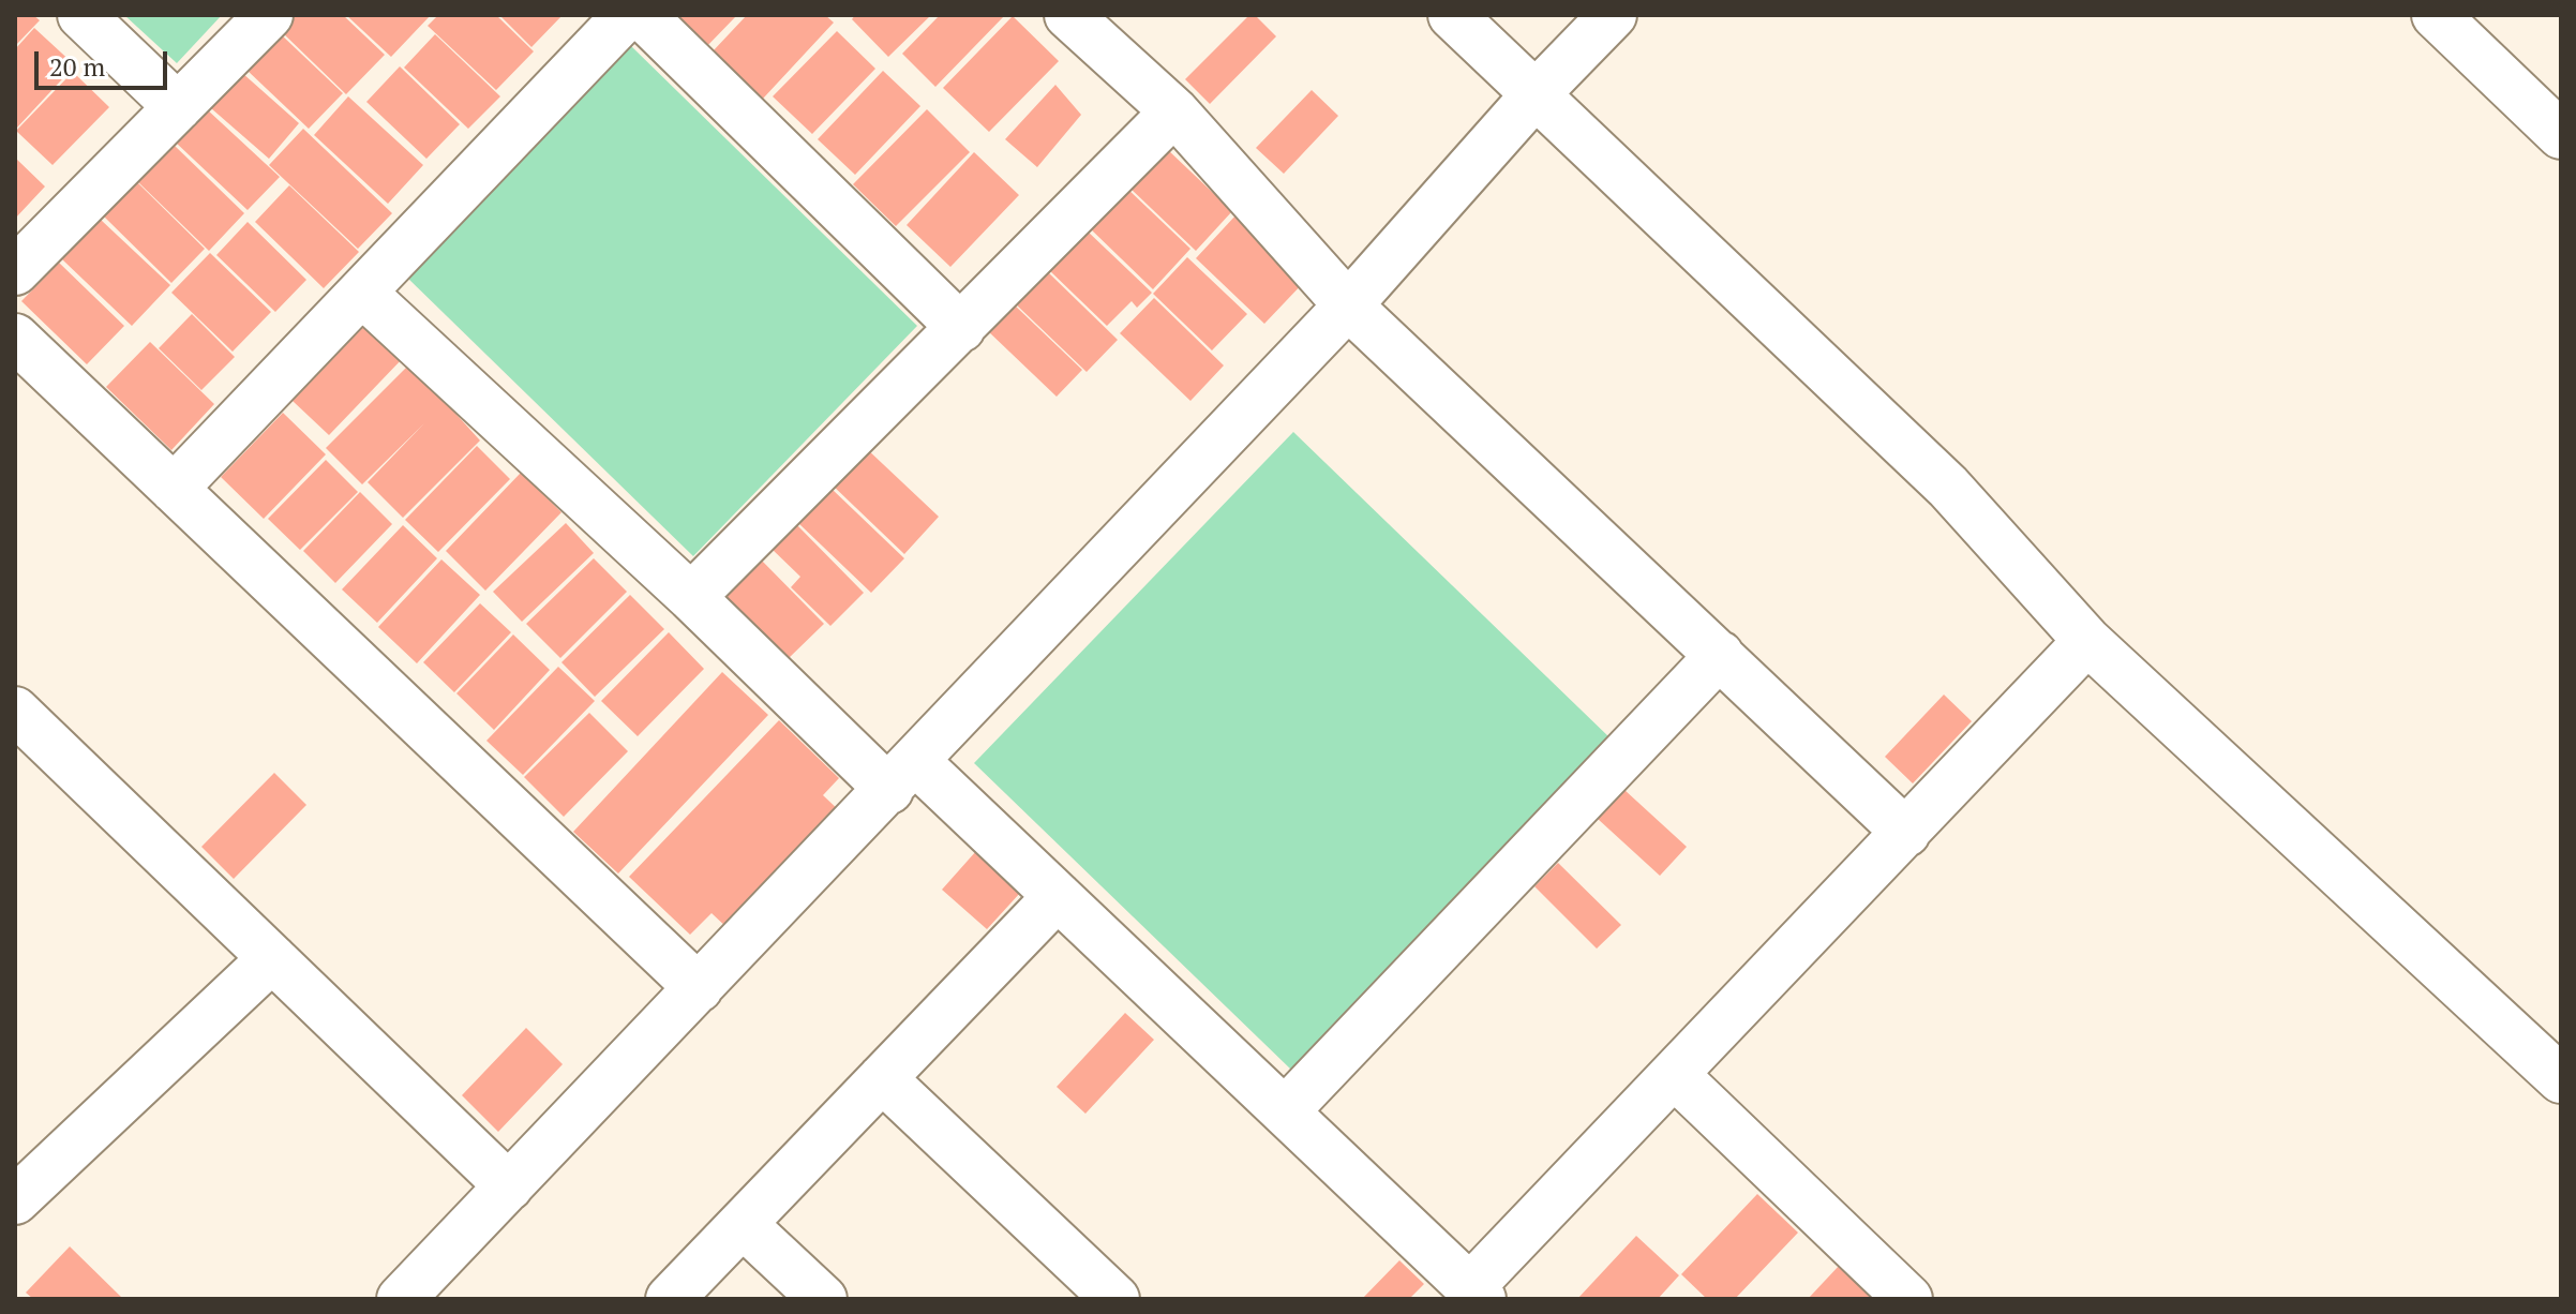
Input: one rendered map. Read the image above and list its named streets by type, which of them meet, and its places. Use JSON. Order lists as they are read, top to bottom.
{
  "scale_bar": "20 m"
}
